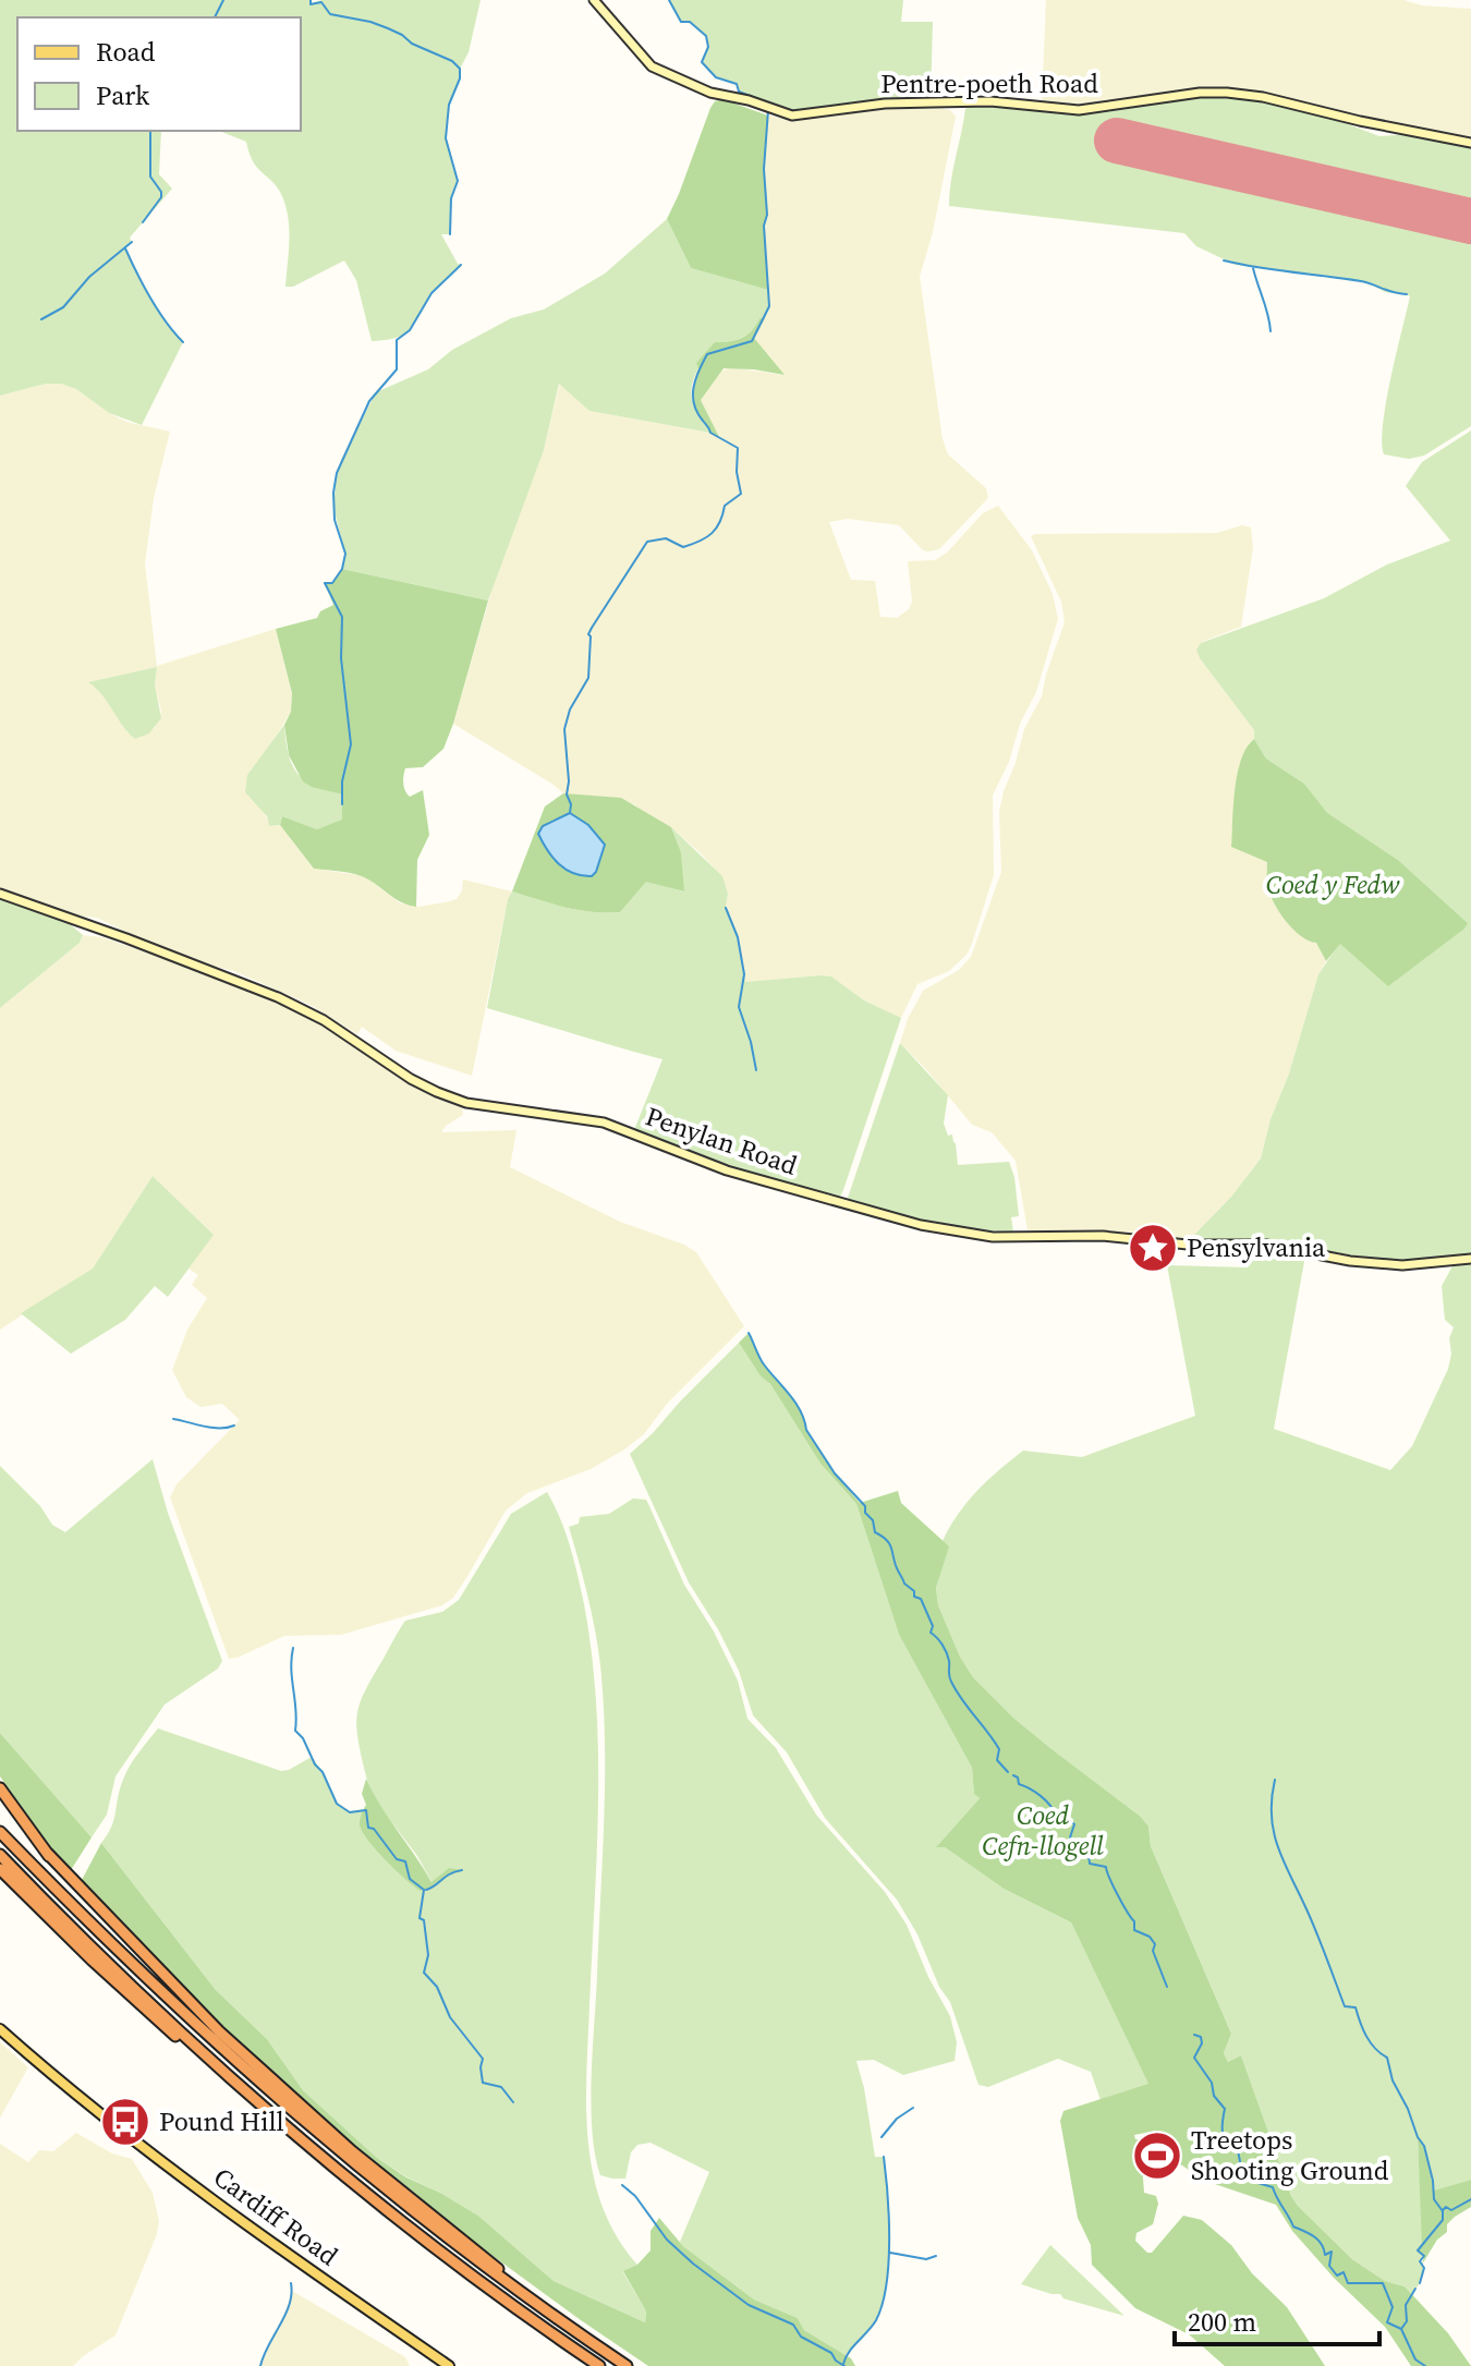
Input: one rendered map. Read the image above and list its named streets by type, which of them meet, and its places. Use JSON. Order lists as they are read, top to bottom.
{
  "streets": {
    "main road": ["Cardiff Road"],
    "street": ["Pentre-poeth Road", "Penylan Road"]
  },
  "parks": ["Coed y Fedw", "Coed Cefn-llogell"],
  "places": {
    "place": ["Pensylvania"],
    "bus stop": ["Pound Hill"],
    "sports": ["Treetops Shooting Ground"]
  },
  "legend": ["Road", "Park"],
  "scale_bar": "200 m"
}
